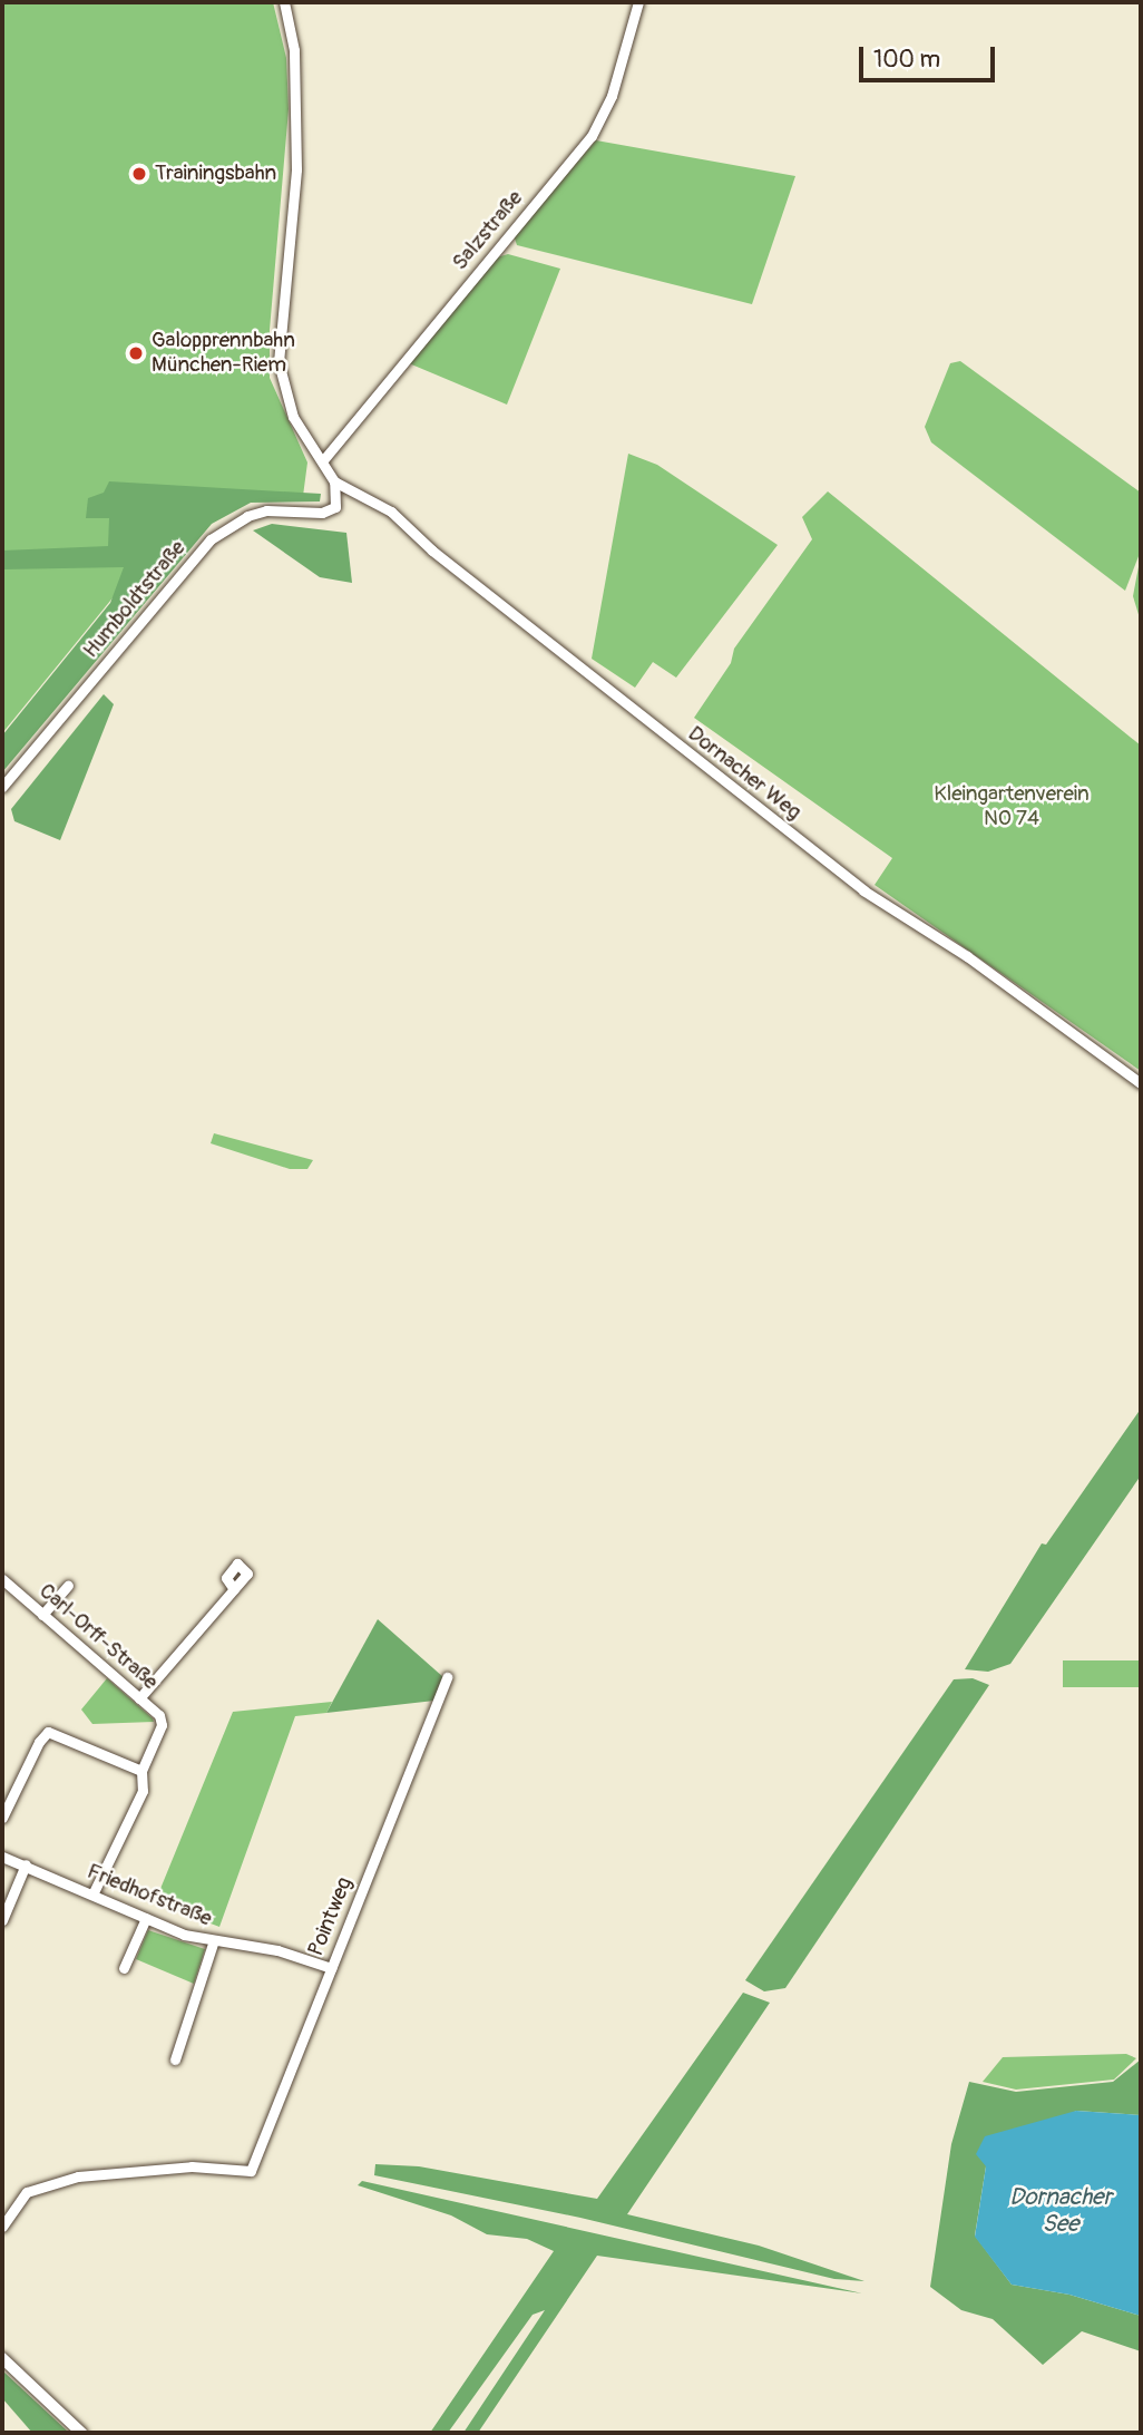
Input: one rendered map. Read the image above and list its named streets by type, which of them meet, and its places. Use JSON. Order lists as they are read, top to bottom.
{
  "streets": {
    "street": [
      "Salzstraße",
      "Humboldtstraße",
      "Dornacher Weg",
      "Carl-Orff-Straße",
      "Friedhofstraße",
      "Pointweg"
    ]
  },
  "crossings": [
    ["Humboldtstraße", "Dornacher Weg"],
    ["Friedhofstraße", "Pointweg"]
  ],
  "water": ["Dornacher See"],
  "parks": ["Kleingartenverein NO 74"],
  "places": ["Trainingsbahn", "Galopprennbahn München-Riem"],
  "scale_bar": "100 m"
}
